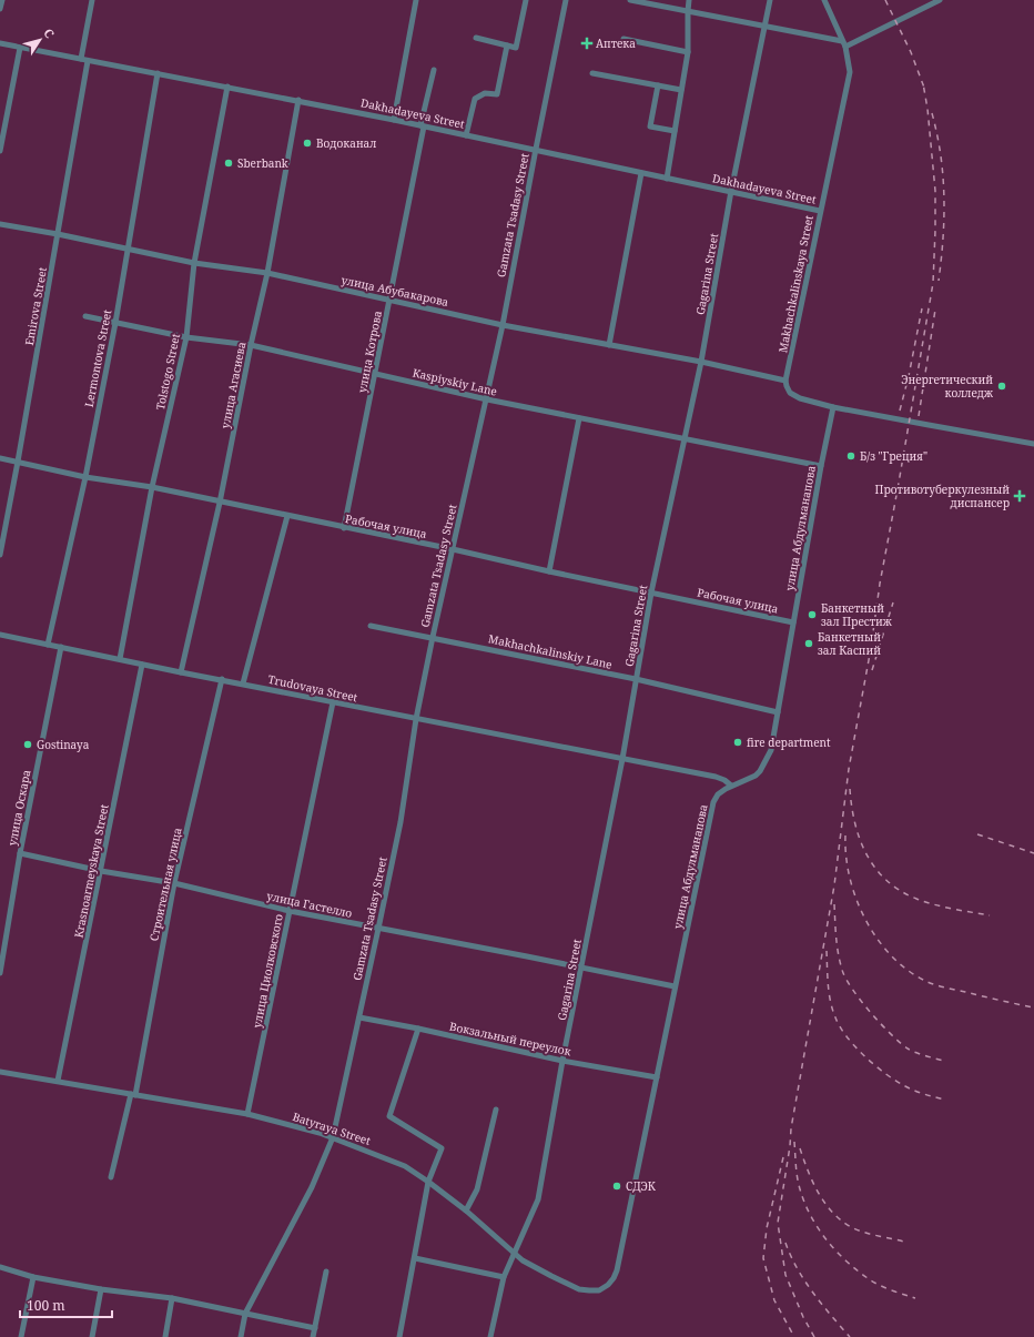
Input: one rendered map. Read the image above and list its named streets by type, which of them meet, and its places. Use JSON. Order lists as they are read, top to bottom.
{
  "streets": {
    "street": [
      "Dakhadayeva Street",
      "Gamzata Tsadasy Street",
      "Gagarina Street",
      "Makhachkalinskaya Street",
      "улица Абубакарова",
      "Emirova Street",
      "улица Котрова",
      "Lermontova Street",
      "Tolstogo Street",
      "Kaspiyskiy Lane",
      "улица Агасиева",
      "Рабочая улица",
      "улица Абдулманапова",
      "Makhachkalinskiy Lane",
      "Trudovaya Street",
      "улица Оскара",
      "Krasnoarmeyskaya Street",
      "Строительная улица",
      "улица Гастелло",
      "улица Циолковского",
      "Вокзальный переулок",
      "Batyraya Street"
    ]
  },
  "crossings": [
    ["Dakhadayeva Street", "Gamzata Tsadasy Street"],
    ["Dakhadayeva Street", "Gagarina Street"],
    ["Dakhadayeva Street", "Makhachkalinskaya Street"],
    ["Dakhadayeva Street", "Emirova Street"],
    ["Dakhadayeva Street", "улица Котрова"],
    ["Dakhadayeva Street", "Lermontova Street"],
    ["Dakhadayeva Street", "Tolstogo Street"],
    ["Dakhadayeva Street", "улица Агасиева"],
    ["Gamzata Tsadasy Street", "улица Абубакарова"],
    ["Gamzata Tsadasy Street", "Kaspiyskiy Lane"],
    ["Gamzata Tsadasy Street", "Рабочая улица"],
    ["Gamzata Tsadasy Street", "Makhachkalinskiy Lane"],
    ["Gamzata Tsadasy Street", "Trudovaya Street"],
    ["Gamzata Tsadasy Street", "улица Гастелло"],
    ["Gamzata Tsadasy Street", "Вокзальный переулок"],
    ["Gamzata Tsadasy Street", "Batyraya Street"],
    ["Gagarina Street", "улица Абубакарова"],
    ["Gagarina Street", "Kaspiyskiy Lane"],
    ["Gagarina Street", "Рабочая улица"],
    ["Gagarina Street", "Makhachkalinskiy Lane"],
    ["Gagarina Street", "Trudovaya Street"],
    ["Gagarina Street", "улица Гастелло"],
    ["Gagarina Street", "Вокзальный переулок"],
    ["Gagarina Street", "Batyraya Street"],
    ["Makhachkalinskaya Street", "улица Абубакарова"],
    ["улица Абубакарова", "Emirova Street"],
    ["улица Абубакарова", "улица Котрова"],
    ["улица Абубакарова", "Lermontova Street"],
    ["улица Абубакарова", "Tolstogo Street"],
    ["улица Абубакарова", "улица Агасиева"],
    ["Emirova Street", "Рабочая улица"],
    ["улица Котрова", "Kaspiyskiy Lane"],
    ["улица Котрова", "Рабочая улица"],
    ["Lermontova Street", "Kaspiyskiy Lane"],
    ["Lermontova Street", "Рабочая улица"],
    ["Lermontova Street", "Trudovaya Street"],
    ["Tolstogo Street", "Kaspiyskiy Lane"],
    ["Tolstogo Street", "Рабочая улица"],
    ["Tolstogo Street", "Trudovaya Street"],
    ["Kaspiyskiy Lane", "улица Агасиева"],
    ["Kaspiyskiy Lane", "улица Абдулманапова"],
    ["улица Агасиева", "Рабочая улица"],
    ["улица Агасиева", "Trudovaya Street"],
    ["Рабочая улица", "улица Абдулманапова"],
    ["улица Абдулманапова", "Makhachkalinskiy Lane"],
    ["улица Абдулманапова", "Trudovaya Street"],
    ["улица Абдулманапова", "улица Гастелло"],
    ["улица Абдулманапова", "Вокзальный переулок"],
    ["улица Абдулманапова", "Batyraya Street"],
    ["Trudovaya Street", "улица Оскара"],
    ["Trudovaya Street", "Krasnoarmeyskaya Street"],
    ["Trudovaya Street", "Строительная улица"],
    ["Trudovaya Street", "улица Циолковского"],
    ["улица Оскара", "улица Гастелло"],
    ["Krasnoarmeyskaya Street", "улица Гастелло"],
    ["Krasnoarmeyskaya Street", "Batyraya Street"],
    ["Строительная улица", "улица Гастелло"],
    ["Строительная улица", "Batyraya Street"],
    ["улица Гастелло", "улица Циолковского"],
    ["улица Циолковского", "Batyraya Street"]
  ],
  "places": {
    "health": ["Аптека", "Противотуберкулезный диспансер"],
    "other": [
      "Водоканал",
      "Sberbank",
      "Энергетический колледж",
      "Б/з \"Греция\"",
      "Банкетный зал Престиж",
      "Банкетный зал Каспий",
      "fire department",
      "Gostinaya",
      "СДЭК"
    ]
  },
  "scale_bar": "100 m",
  "north": "top right"
}
